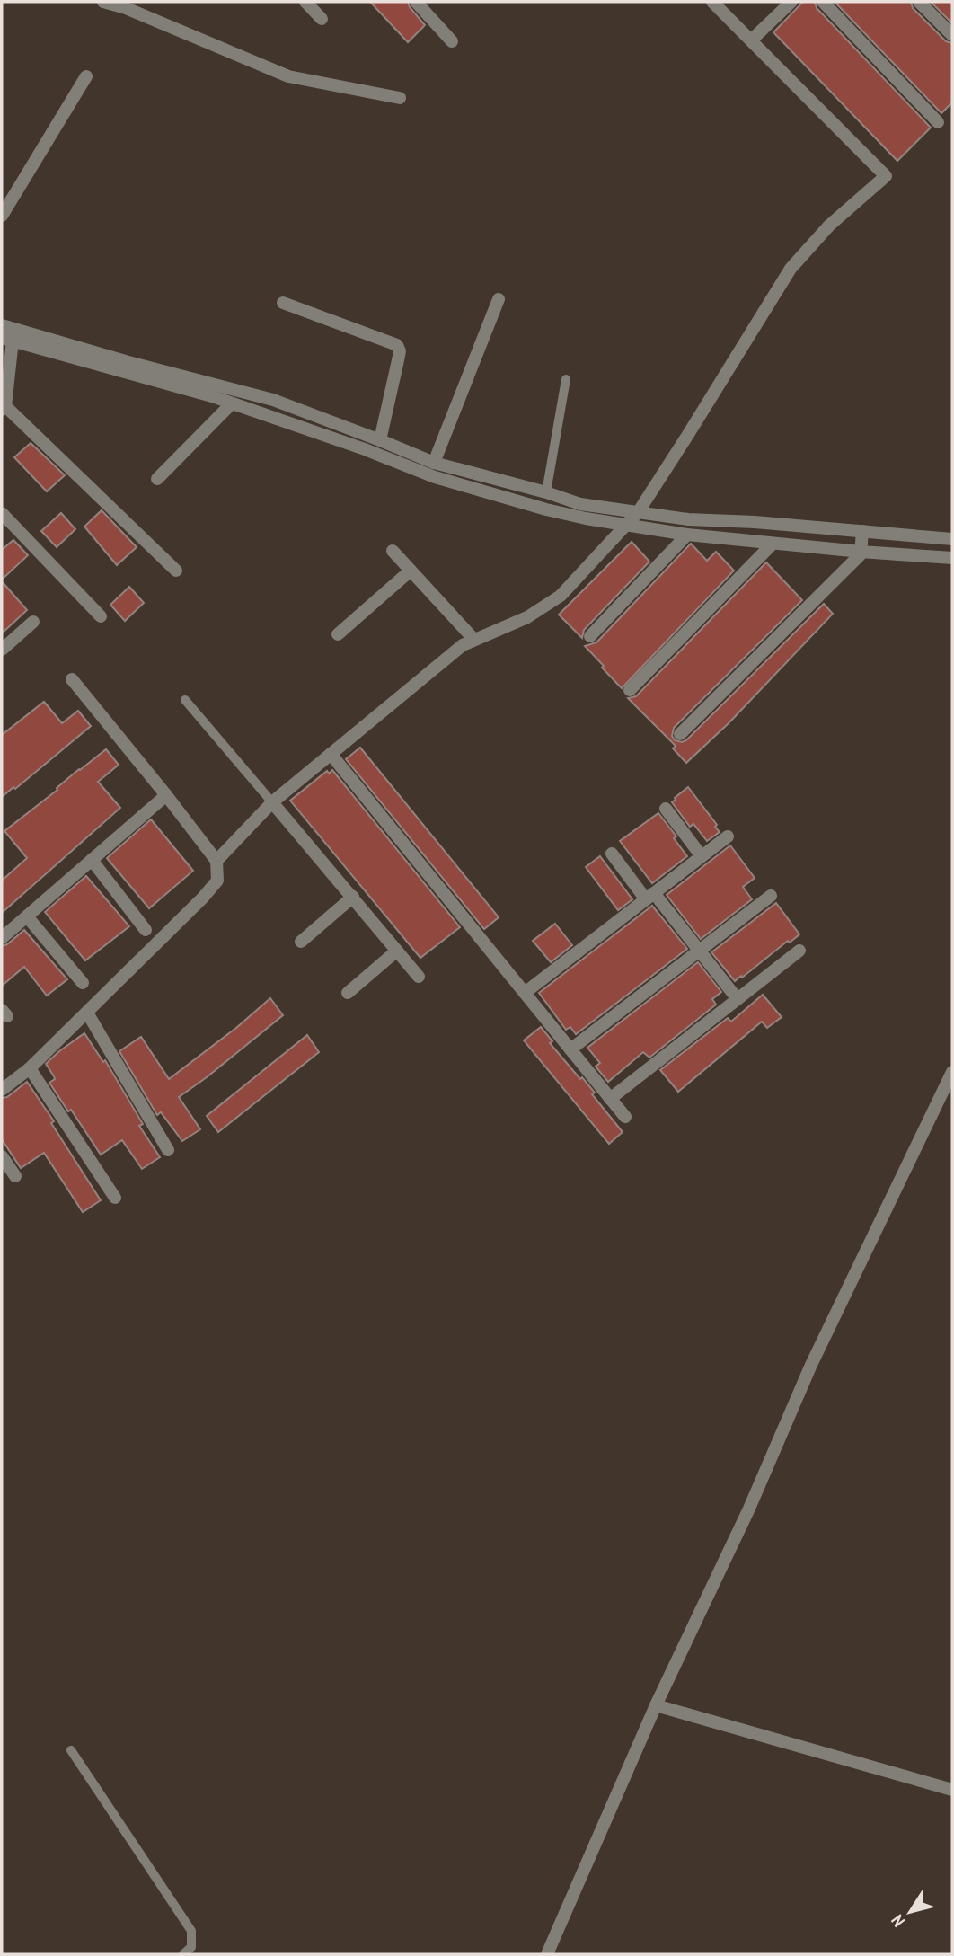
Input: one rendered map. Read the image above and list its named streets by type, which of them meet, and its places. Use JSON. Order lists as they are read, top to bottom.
{
  "north": "bottom left"
}
